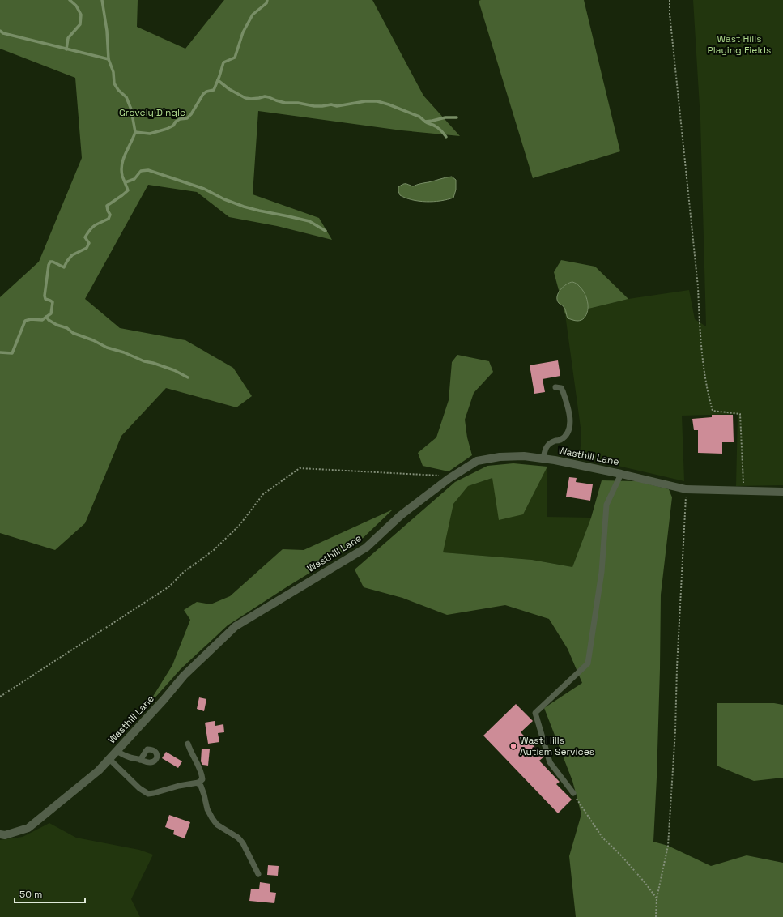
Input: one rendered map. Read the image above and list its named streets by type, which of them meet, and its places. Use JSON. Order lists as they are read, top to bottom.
{
  "streets": {
    "street": ["Wasthill Lane"]
  },
  "parks": ["Wast Hills Playing Fields", "Grovely Dingle"],
  "places": ["Wast Hills Autism Services"],
  "scale_bar": "50 m"
}
